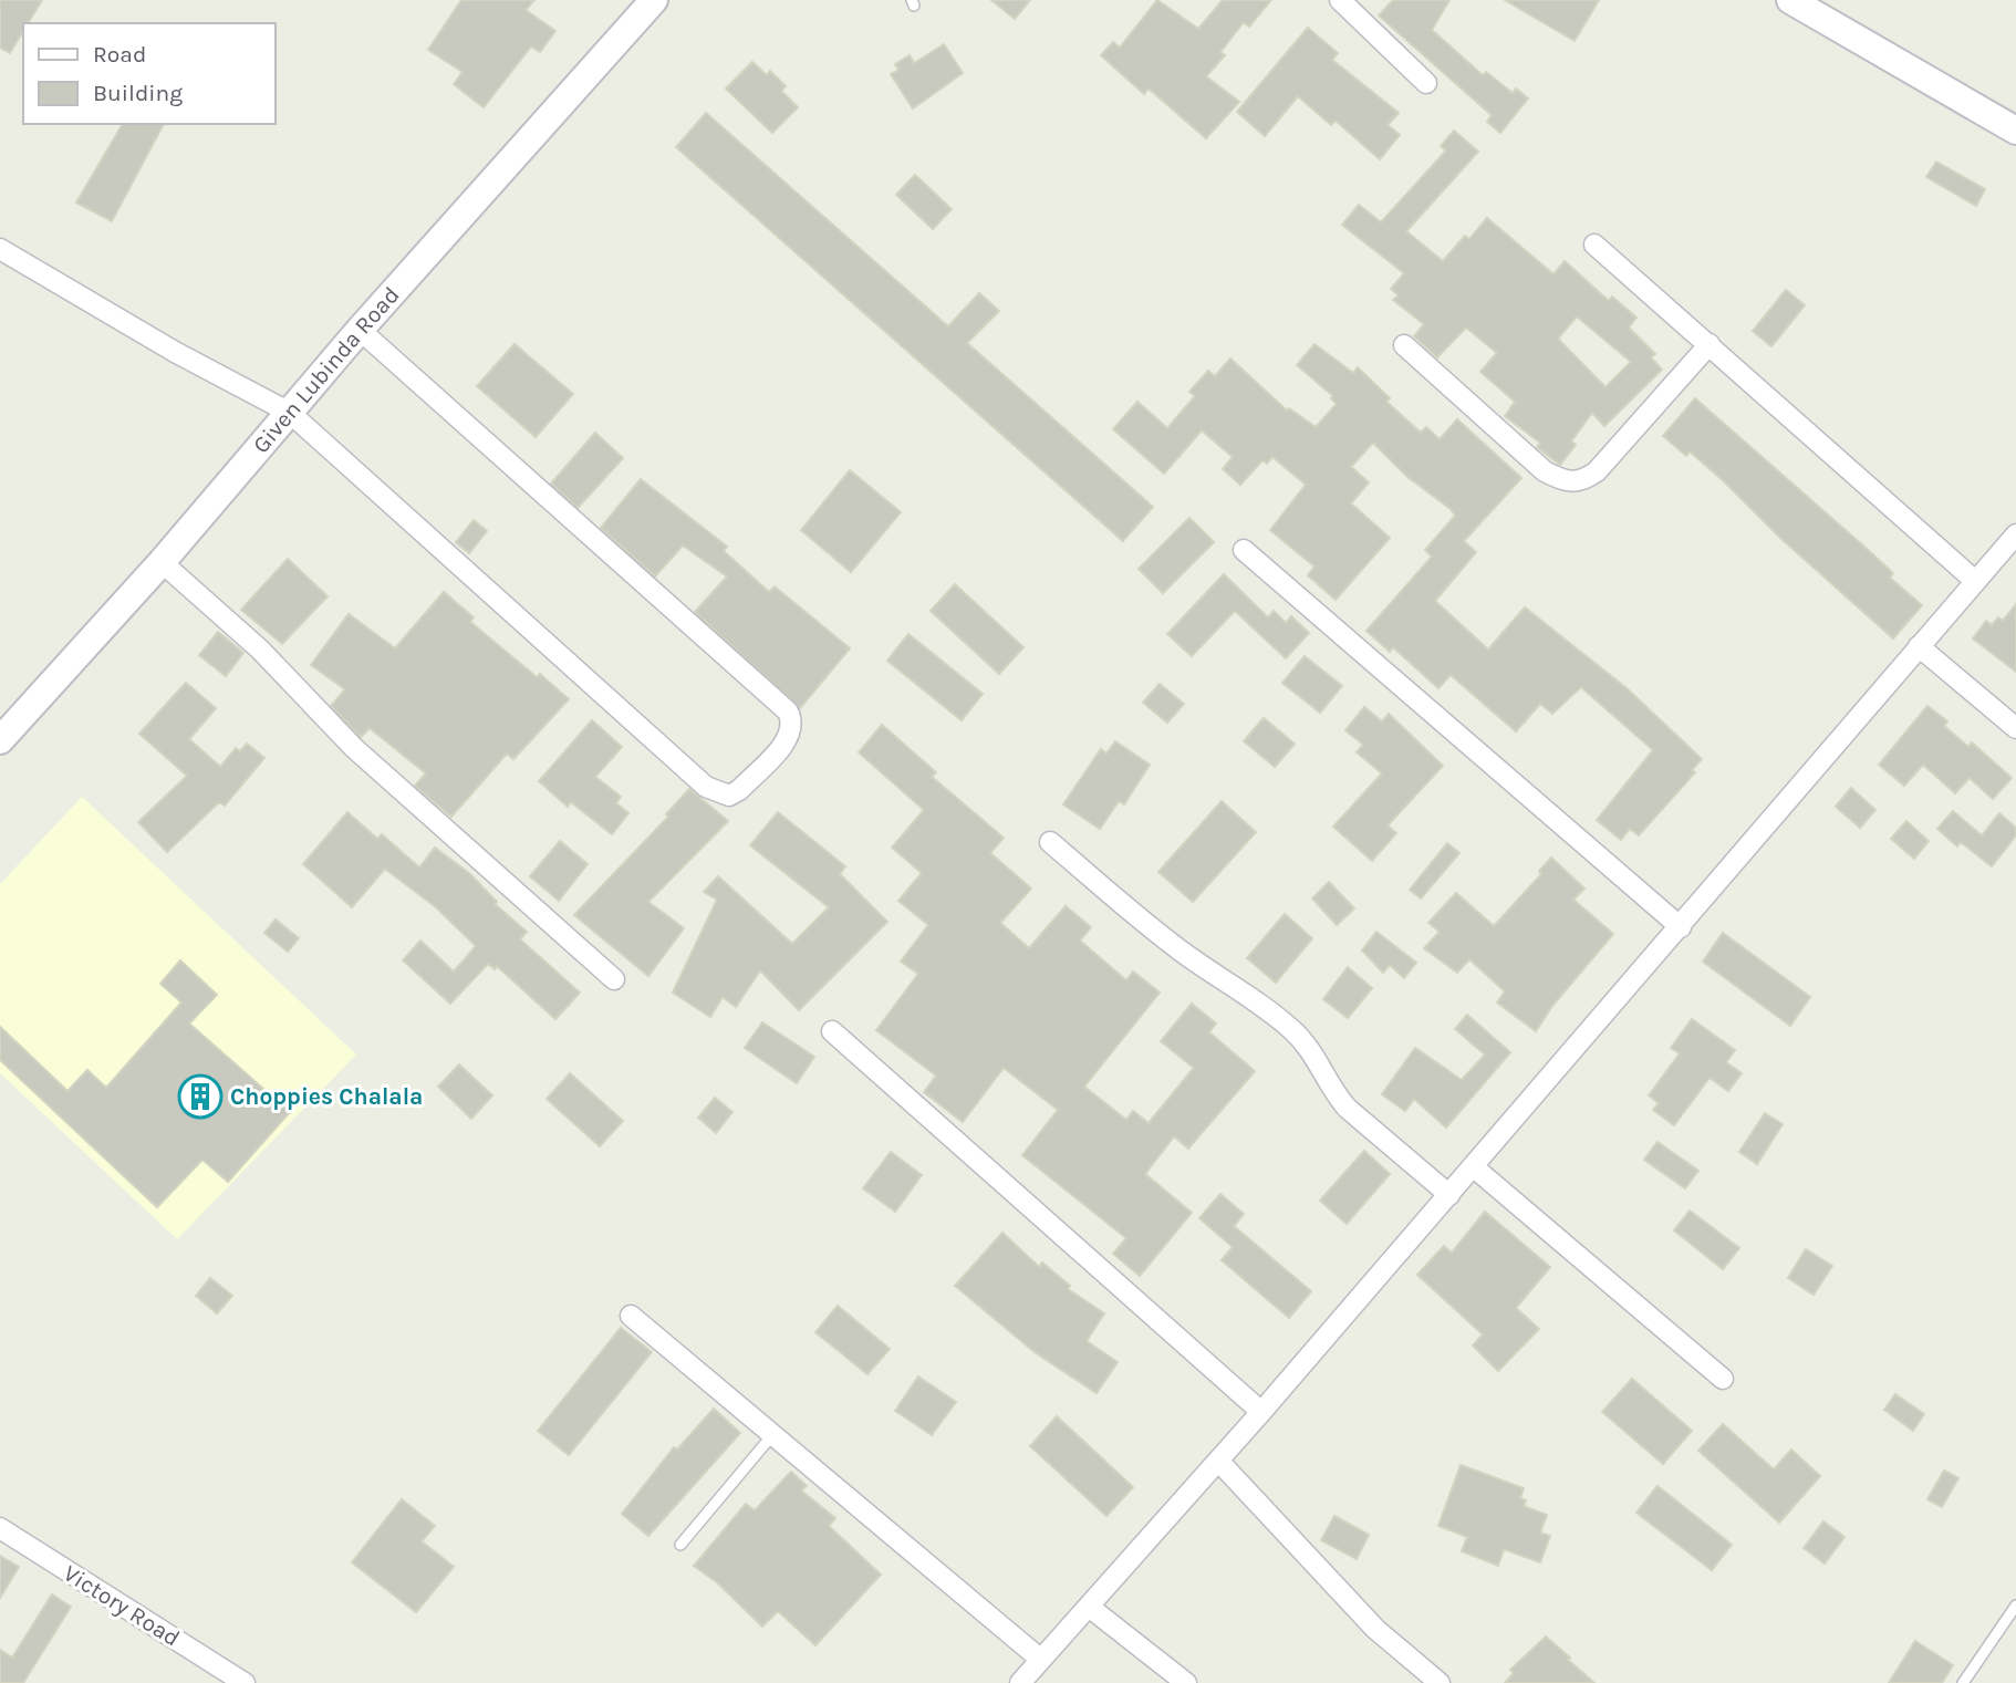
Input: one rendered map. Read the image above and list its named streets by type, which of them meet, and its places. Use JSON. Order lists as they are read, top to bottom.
{
  "streets": {
    "street": ["Given Lubinda Road", "Victory Road"]
  },
  "places": {
    "building": ["Choppies Chalala"]
  },
  "legend": ["Road", "Building"]
}
